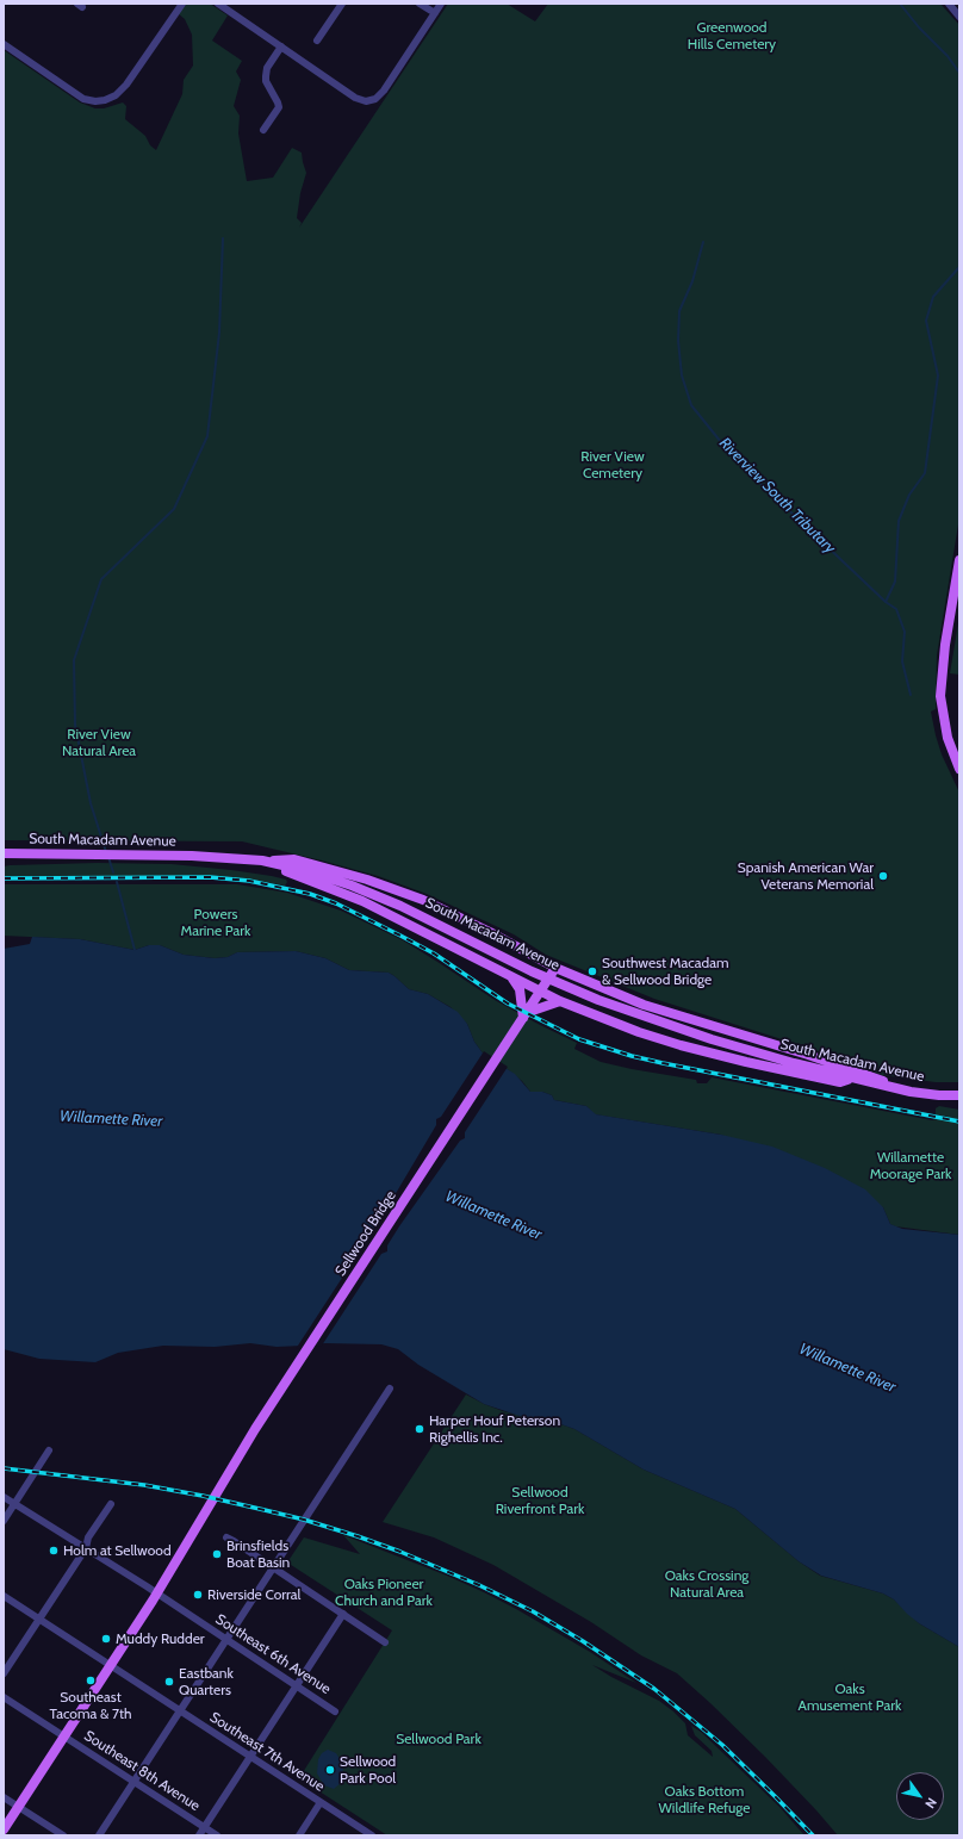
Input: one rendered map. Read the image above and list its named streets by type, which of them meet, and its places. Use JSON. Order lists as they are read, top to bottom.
{
  "streets": {
    "main road": ["South Macadam Avenue", "Sellwood Bridge"],
    "street": ["Southeast 6th Avenue", "Southeast 7th Avenue", "Southeast 8th Avenue"]
  },
  "crossings": [
    ["Sellwood Bridge", "Southeast 6th Avenue"],
    ["Sellwood Bridge", "Southeast 7th Avenue"],
    ["Sellwood Bridge", "Southeast 8th Avenue"]
  ],
  "water": ["Riverview South Tributary", "Willamette River"],
  "parks": [
    "Greenwood Hills Cemetery",
    "River View Cemetery",
    "River View Natural Area",
    "Powers Marine Park",
    "Willamette Moorage Park",
    "Sellwood Riverfront Park",
    "Oaks Crossing Natural Area",
    "Oaks Pioneer Church and Park",
    "Oaks Amusement Park",
    "Sellwood Park",
    "Oaks Bottom Wildlife Refuge"
  ],
  "places": [
    "Spanish American War Veterans Memorial",
    "Southwest Macadam & Sellwood Bridge",
    "Harper Houf Peterson Righellis Inc.",
    "Holm at Sellwood",
    "Brinsfields Boat Basin",
    "Riverside Corral",
    "Muddy Rudder",
    "Southeast Tacoma & 7th",
    "Eastbank Quarters",
    "Sellwood Park Pool"
  ],
  "north": "bottom right"
}
